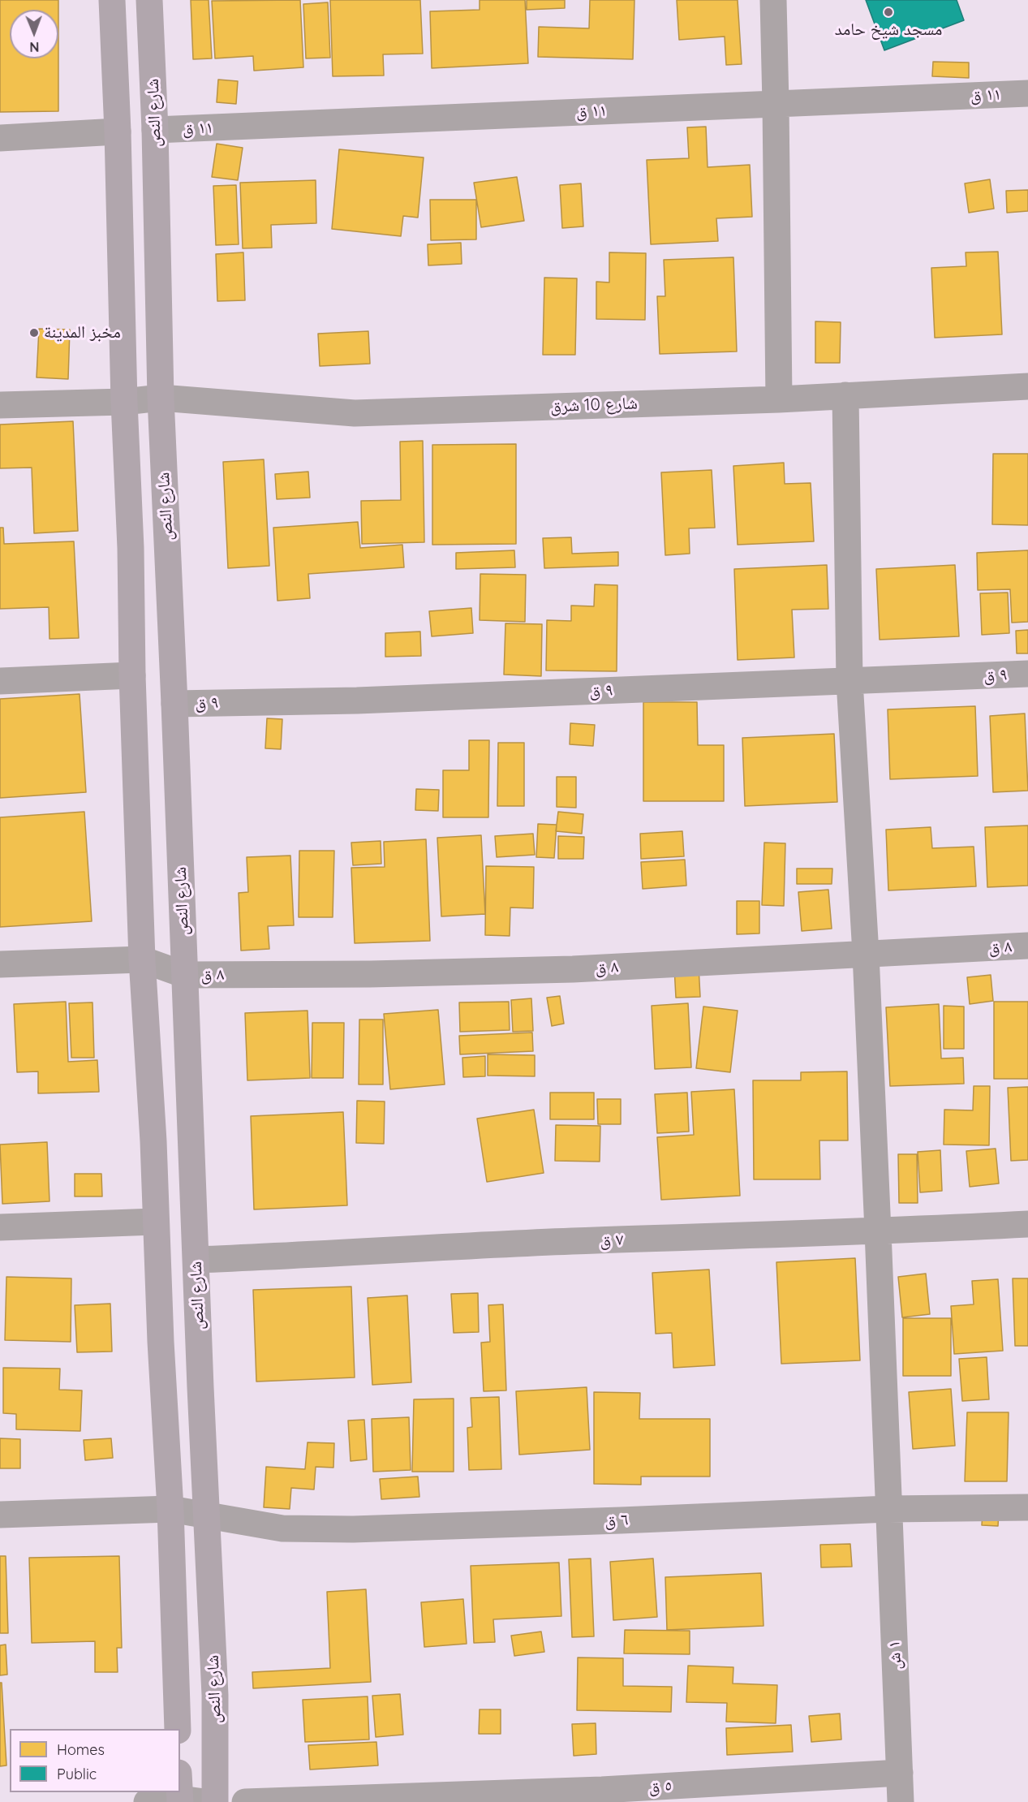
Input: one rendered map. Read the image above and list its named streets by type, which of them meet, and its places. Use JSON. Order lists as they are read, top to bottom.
{
  "streets": {
    "main road": ["شارع النص"],
    "street": [
      "١١ ق",
      "شارع 10 شرق",
      "٩ ق",
      "٨ ق",
      "٧ ق",
      "٦ ق",
      "١ ش",
      "٥ ق"
    ]
  },
  "crossings": [
    ["١١ ق", "شارع النص"],
    ["شارع النص", "شارع 10 شرق"],
    ["شارع النص", "٩ ق"],
    ["شارع النص", "٨ ق"],
    ["شارع النص", "٧ ق"],
    ["شارع النص", "٦ ق"],
    ["شارع 10 شرق", "١ ش"],
    ["٩ ق", "١ ش"],
    ["٨ ق", "١ ش"],
    ["٧ ق", "١ ش"],
    ["٦ ق", "١ ش"],
    ["١ ش", "٥ ق"]
  ],
  "places": ["مسجد شيخ حامد", "مخبز المدينة"],
  "legend": ["Homes", "Public"],
  "north": "bottom"
}
